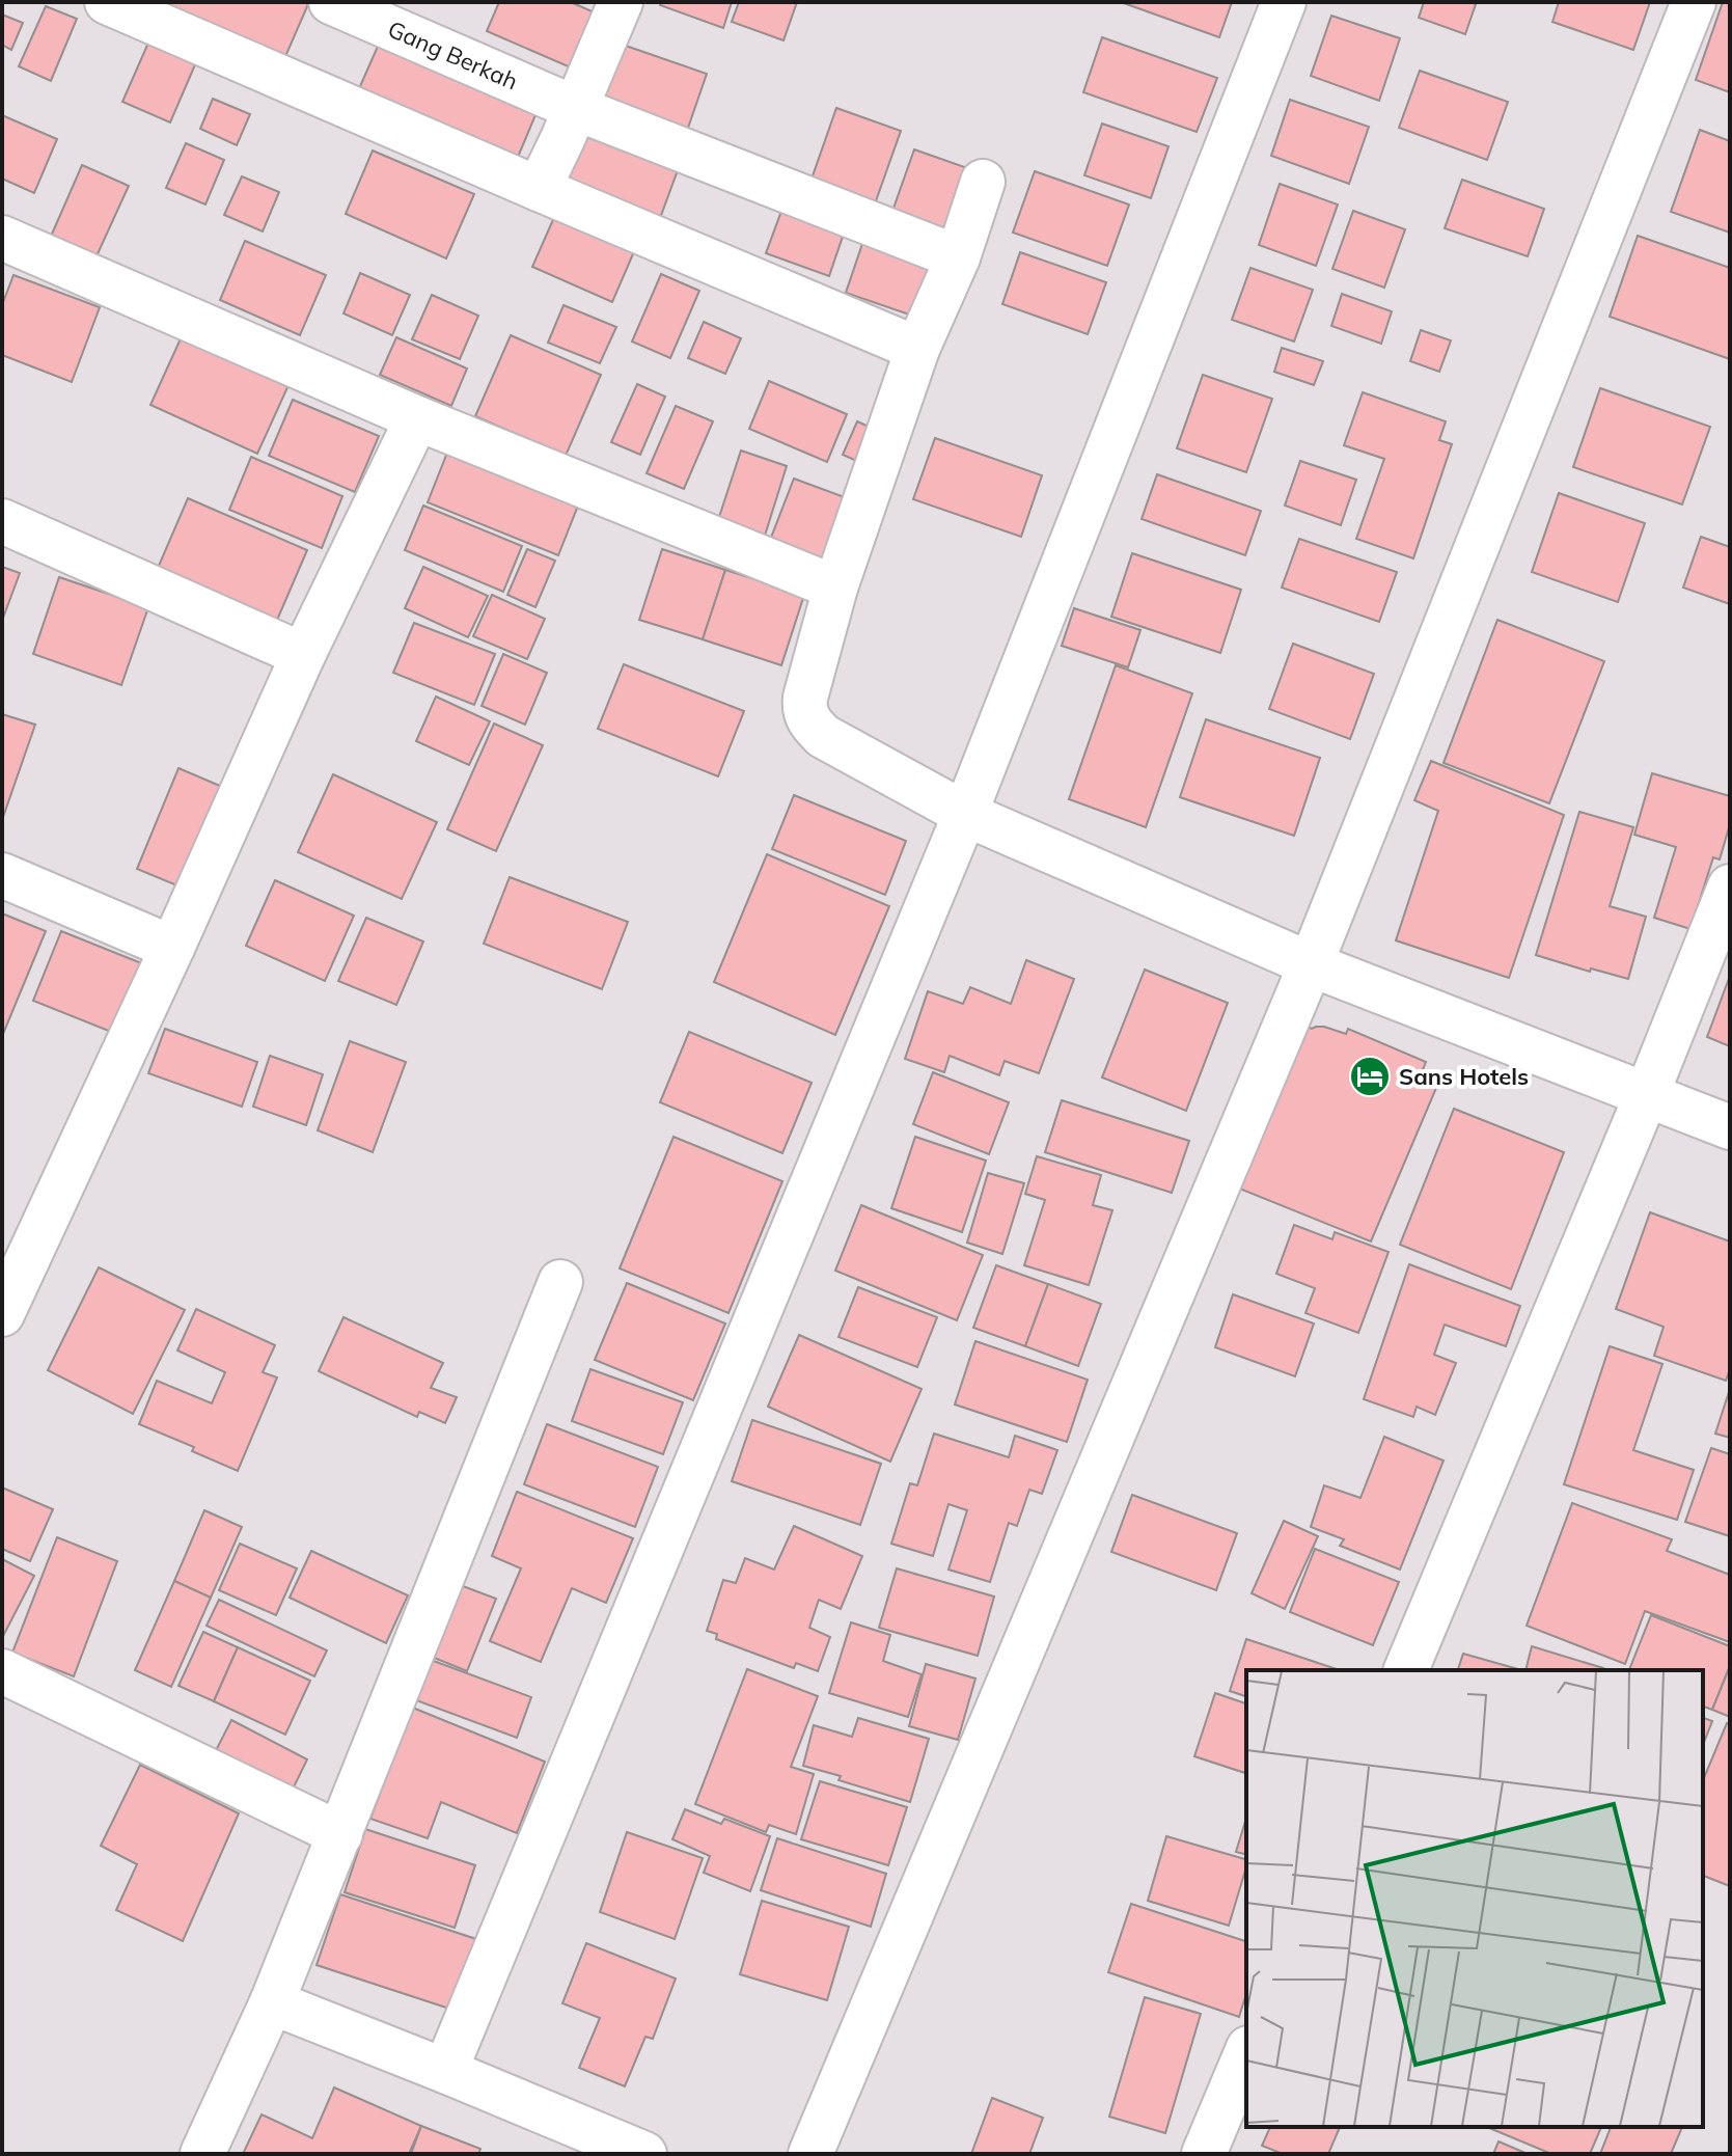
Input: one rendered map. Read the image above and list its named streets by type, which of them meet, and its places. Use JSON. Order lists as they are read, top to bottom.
{
  "streets": {
    "street": ["Gang Berkah"]
  },
  "places": {
    "hotel": ["Sans Hotels"]
  }
}
